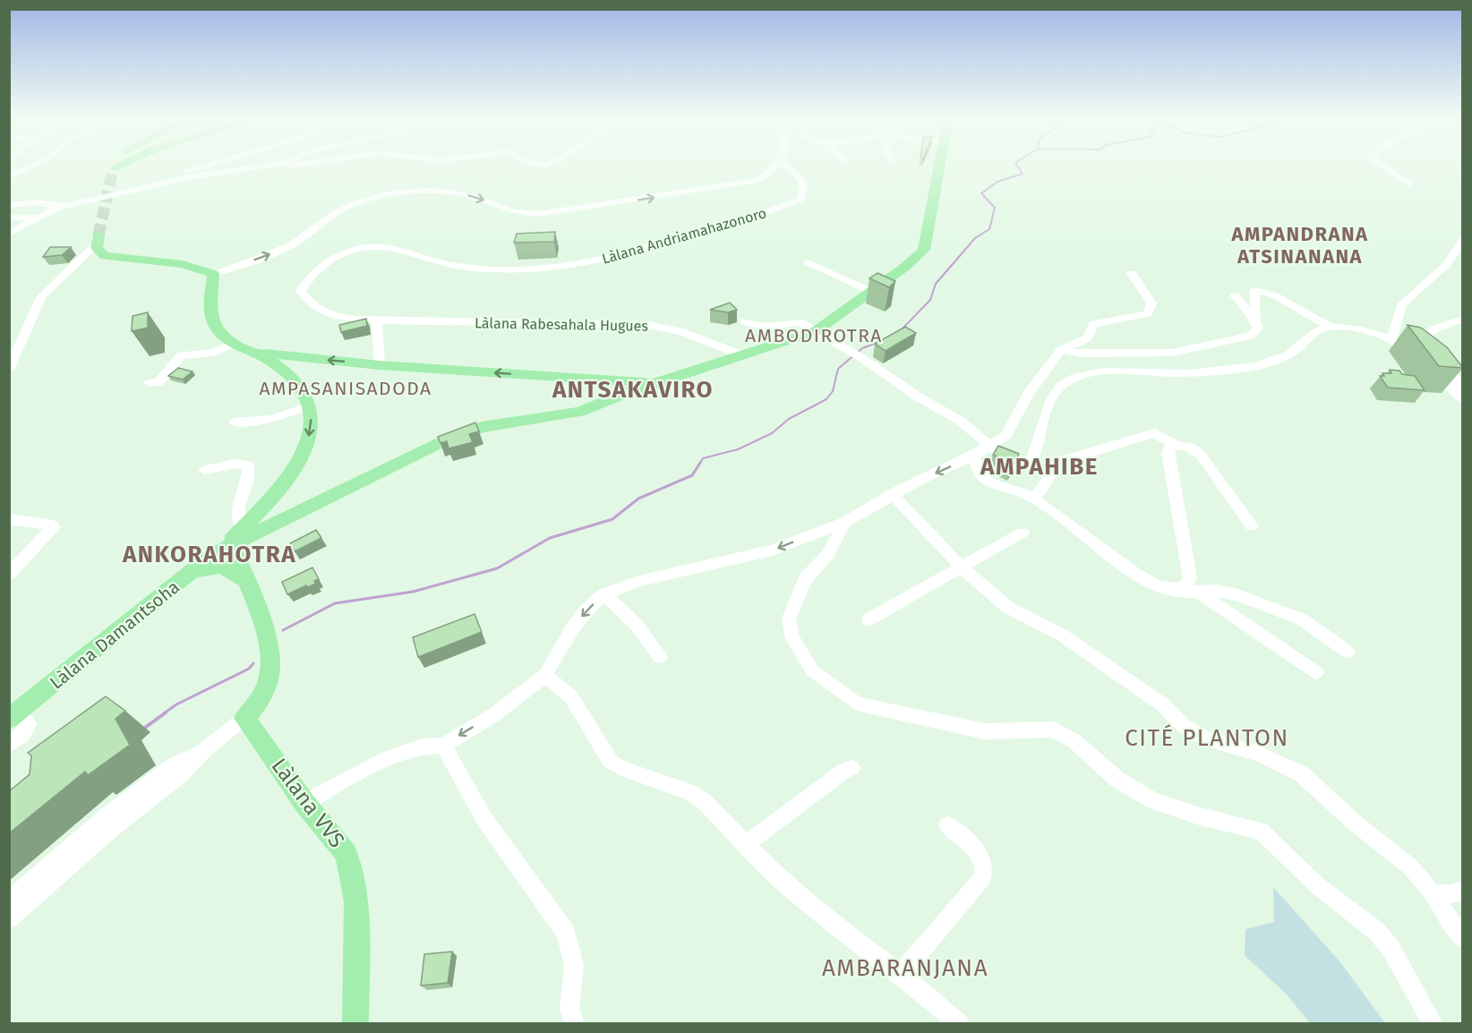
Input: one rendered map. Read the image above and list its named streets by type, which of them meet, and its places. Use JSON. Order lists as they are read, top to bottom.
{
  "streets": {
    "main road": ["Làlana Damantsoha", "Làlana VVS"],
    "street": ["Làlana Andriamahazonoro", "Làlana Rabesahala Hugues"]
  },
  "crossings": [
    ["Làlana Andriamahazonoro", "Làlana Rabesahala Hugues"],
    ["Làlana Rabesahala Hugues", "Làlana Damantsoha"]
  ],
  "districts": [
    "AMPANDRANA ATSINANANA",
    "AMBODIROTRA",
    "AMPASANISADODA",
    "ANTSAKAVIRO",
    "AMPAHIBE",
    "ANKORAHOTRA",
    "CITÉ PLANTON",
    "AMBARANJANA"
  ]
}
